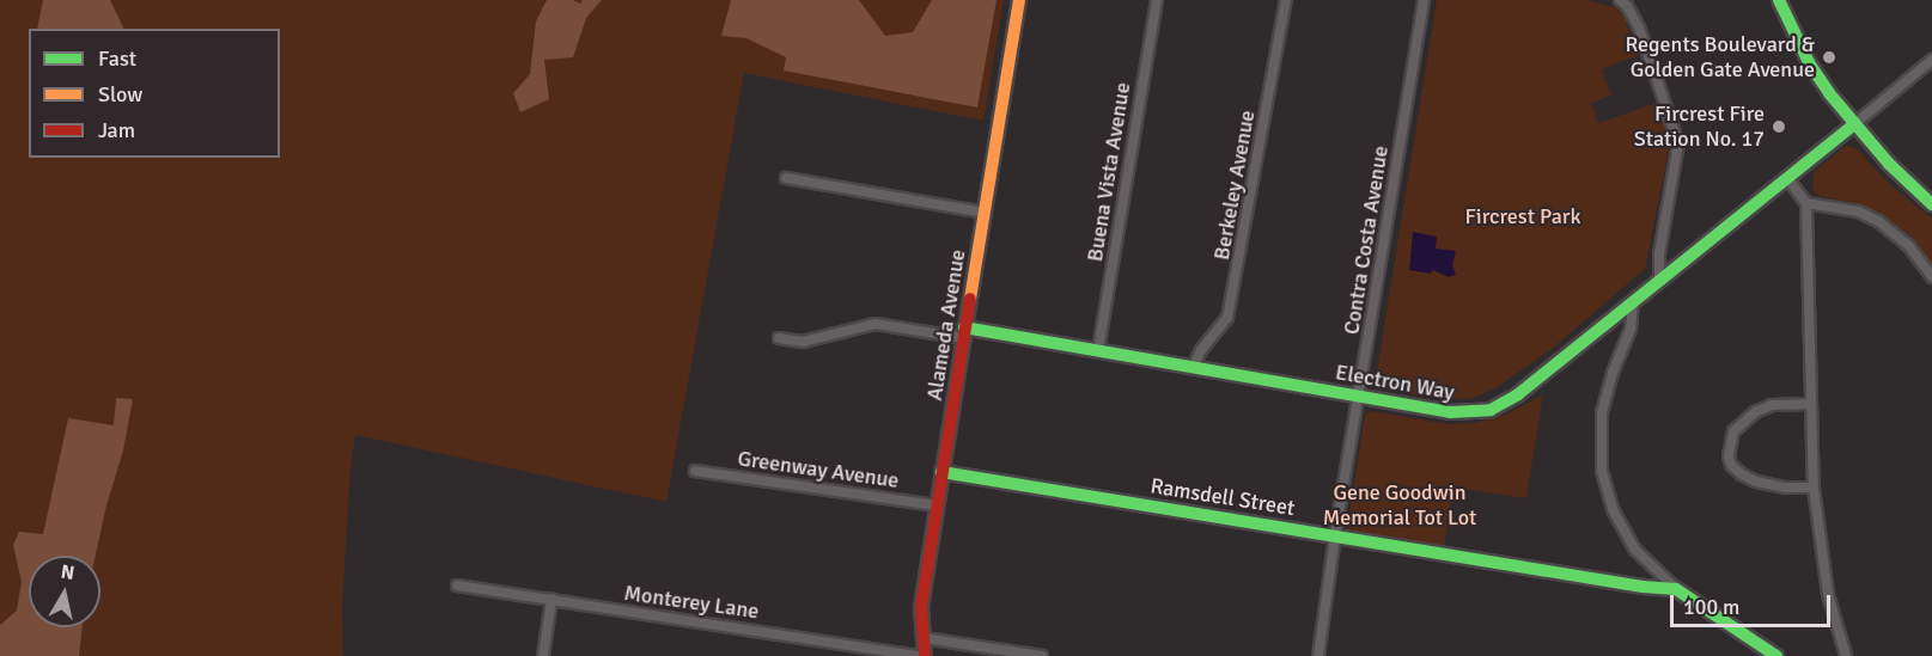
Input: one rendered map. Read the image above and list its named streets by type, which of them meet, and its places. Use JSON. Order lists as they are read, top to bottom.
{
  "streets": {
    "street": [
      "Buena Vista Avenue",
      "Berkeley Avenue",
      "Contra Costa Avenue",
      "Alameda Avenue",
      "Electron Way",
      "Greenway Avenue",
      "Ramsdell Street",
      "Monterey Lane"
    ]
  },
  "crossings": [
    ["Buena Vista Avenue", "Electron Way"],
    ["Berkeley Avenue", "Electron Way"],
    ["Contra Costa Avenue", "Electron Way"],
    ["Contra Costa Avenue", "Ramsdell Street"],
    ["Alameda Avenue", "Electron Way"],
    ["Alameda Avenue", "Greenway Avenue"],
    ["Alameda Avenue", "Ramsdell Street"],
    ["Alameda Avenue", "Monterey Lane"]
  ],
  "parks": ["Fircrest Park", "Gene Goodwin Memorial Tot Lot"],
  "places": ["Regents Boulevard & Golden Gate Avenue", "Fircrest Fire Station No. 17"],
  "legend": ["Fast", "Slow", "Jam"],
  "scale_bar": "100 m",
  "north": "top"
}
